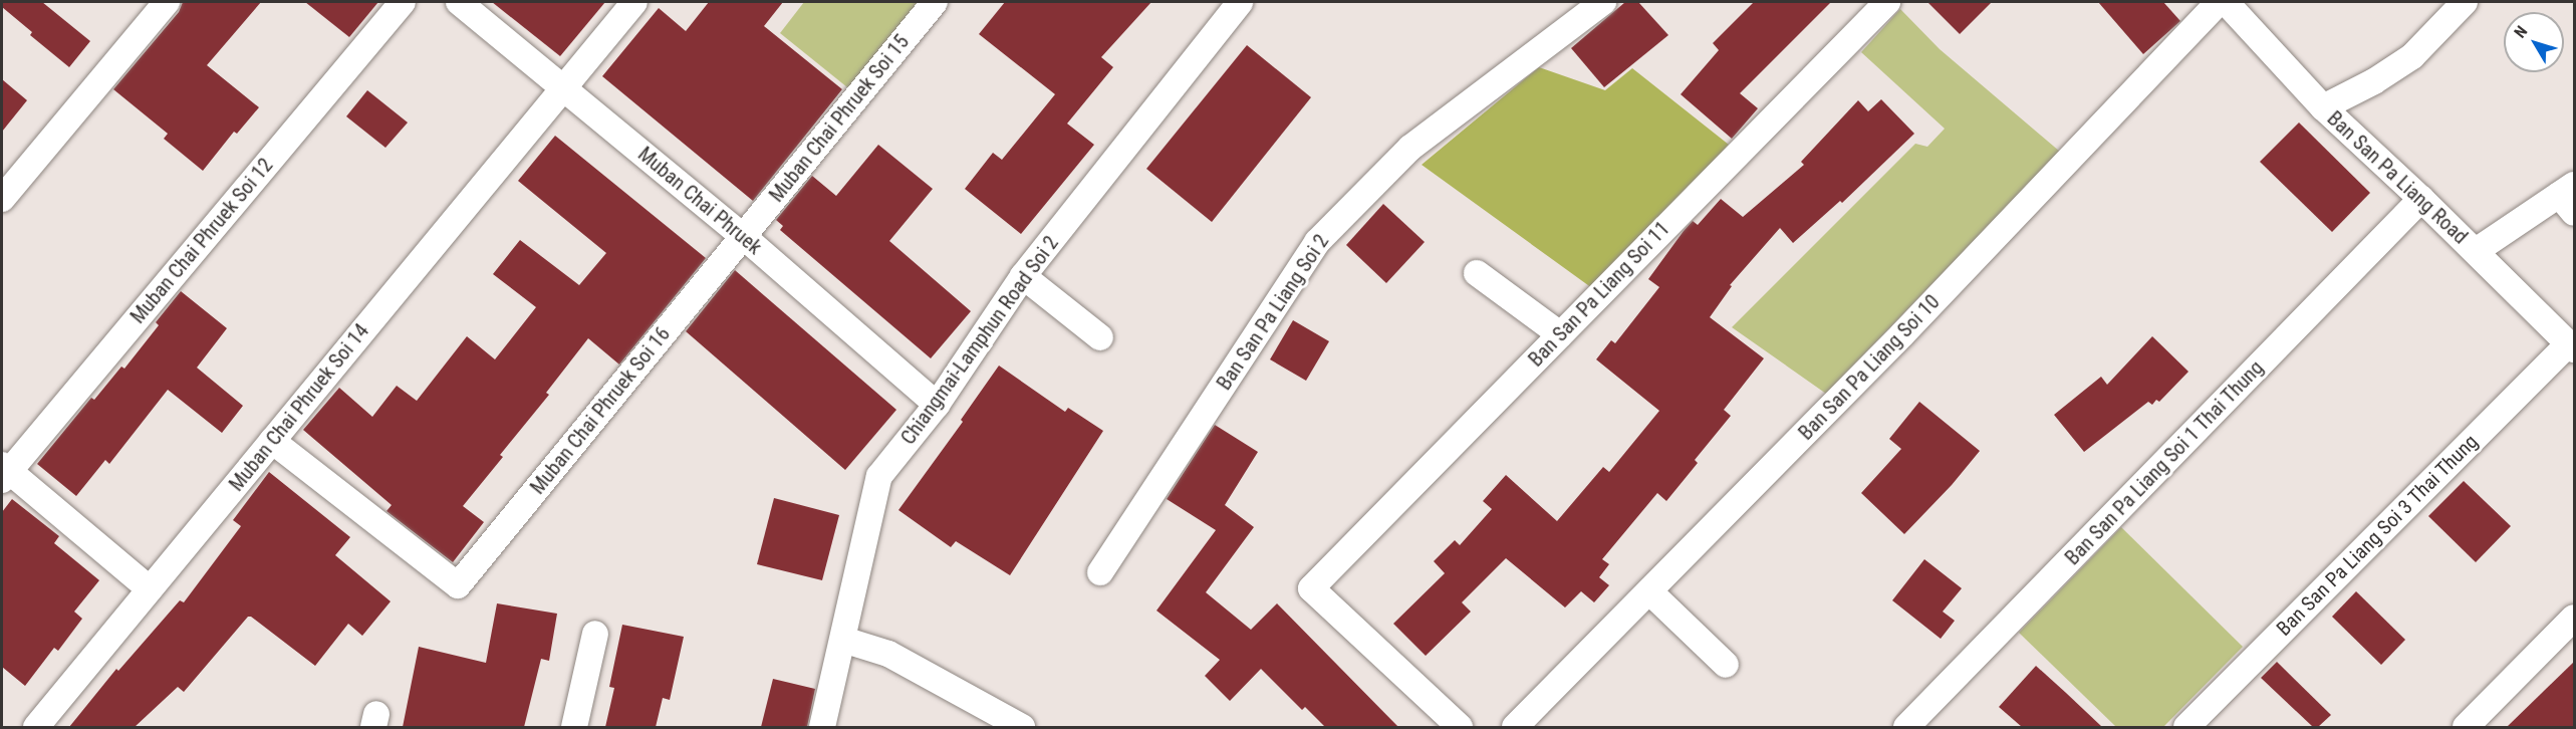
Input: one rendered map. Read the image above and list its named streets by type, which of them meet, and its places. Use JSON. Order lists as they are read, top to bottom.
{
  "streets": {
    "street": [
      "Muban Chai Phruek Soi 15",
      "Ban San Pa Liang Road",
      "Muban Chai Phruek",
      "Muban Chai Phruek Soi 12",
      "Ban San Pa Liang Soi 11",
      "Ban San Pa Liang Soi 2",
      "Chiangmai-Lamphun Road Soi 2",
      "Ban San Pa Liang Soi 10",
      "Muban Chai Phruek Soi 14",
      "Muban Chai Phruek Soi 16",
      "Ban San Pa Liang Soi 1 Thai Thung",
      "Ban San Pa Liang Soi 3 Thai Thung"
    ]
  },
  "crossings": [
    ["Muban Chai Phruek Soi 15", "Muban Chai Phruek"],
    ["Muban Chai Phruek Soi 15", "Muban Chai Phruek Soi 16"],
    ["Ban San Pa Liang Road", "Ban San Pa Liang Soi 1 Thai Thung"],
    ["Ban San Pa Liang Road", "Ban San Pa Liang Soi 3 Thai Thung"],
    ["Muban Chai Phruek", "Chiangmai-Lamphun Road Soi 2"],
    ["Muban Chai Phruek", "Muban Chai Phruek Soi 14"],
    ["Muban Chai Phruek", "Muban Chai Phruek Soi 16"],
    ["Muban Chai Phruek Soi 14", "Muban Chai Phruek Soi 16"]
  ],
  "north": "top left"
}
